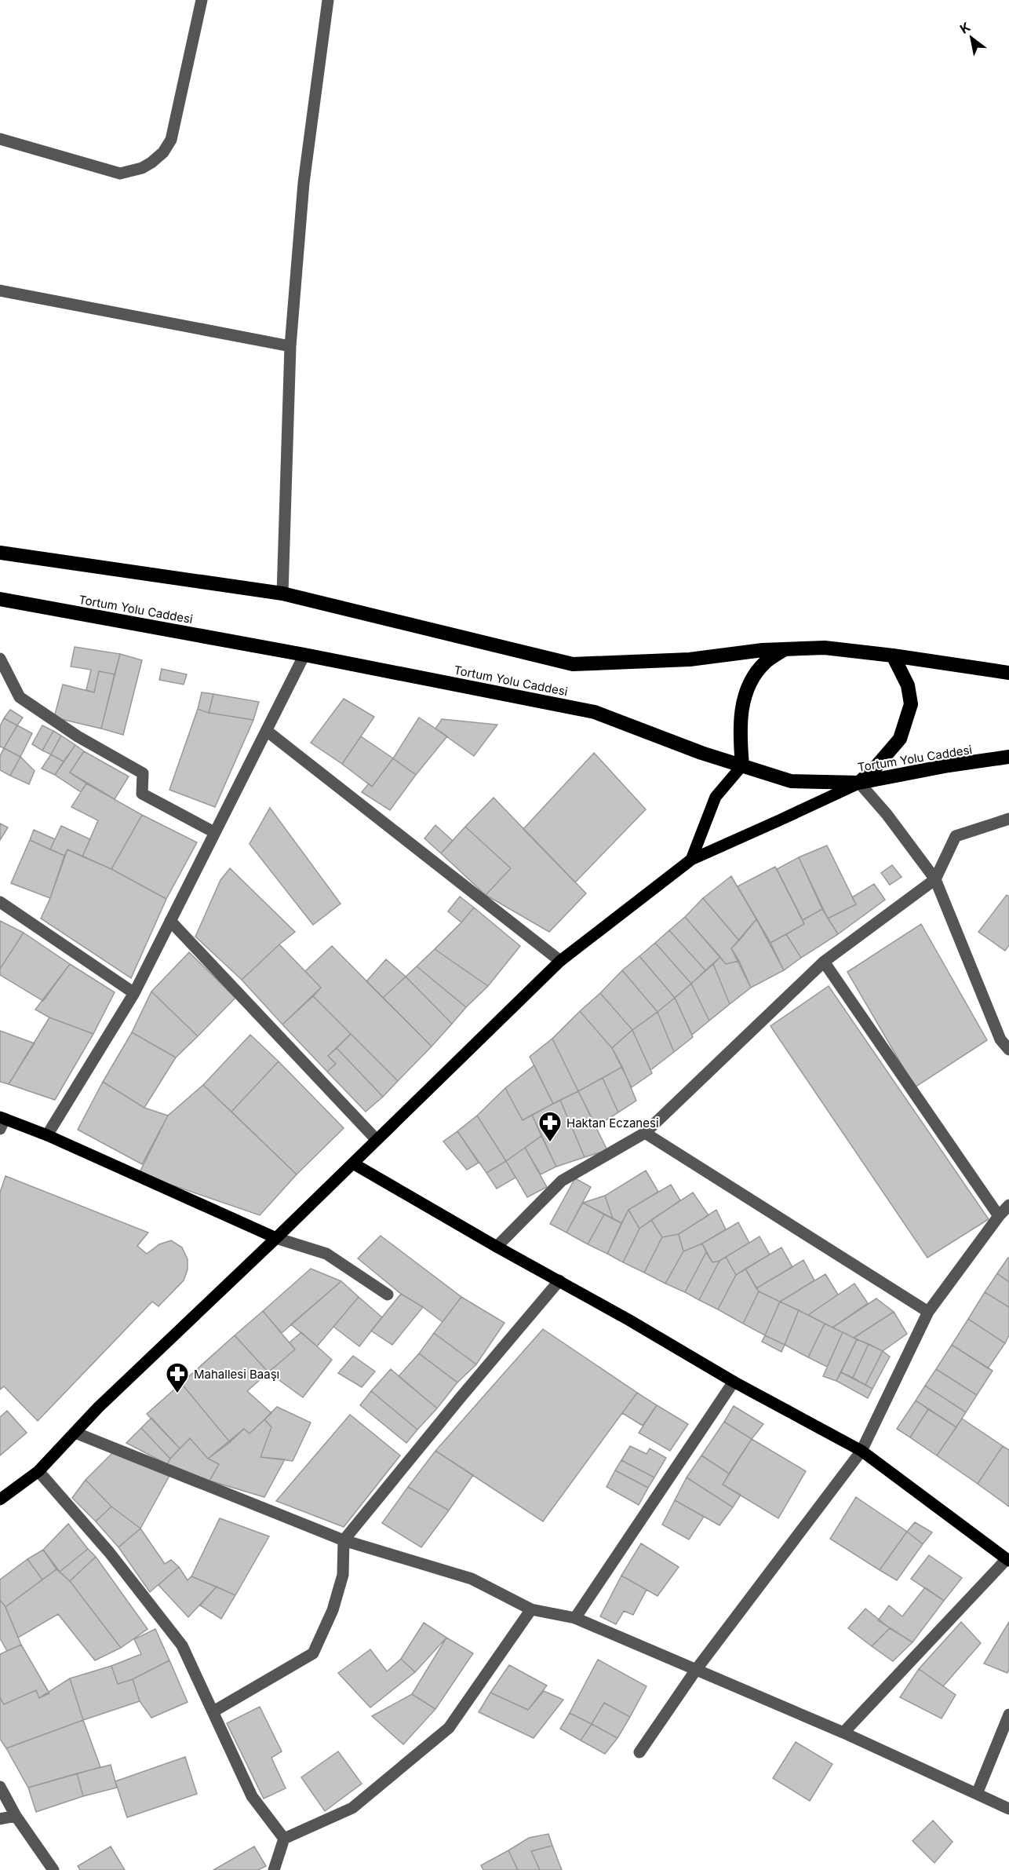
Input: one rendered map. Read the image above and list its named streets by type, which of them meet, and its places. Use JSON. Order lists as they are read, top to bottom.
{
  "streets": {
    "highway": ["Tortum Yolu Caddesi"]
  },
  "places": {
    "pharmacy": ["Haktan Eczanesi", "Mahallesi Baaşı"]
  },
  "north": "top left"
}
